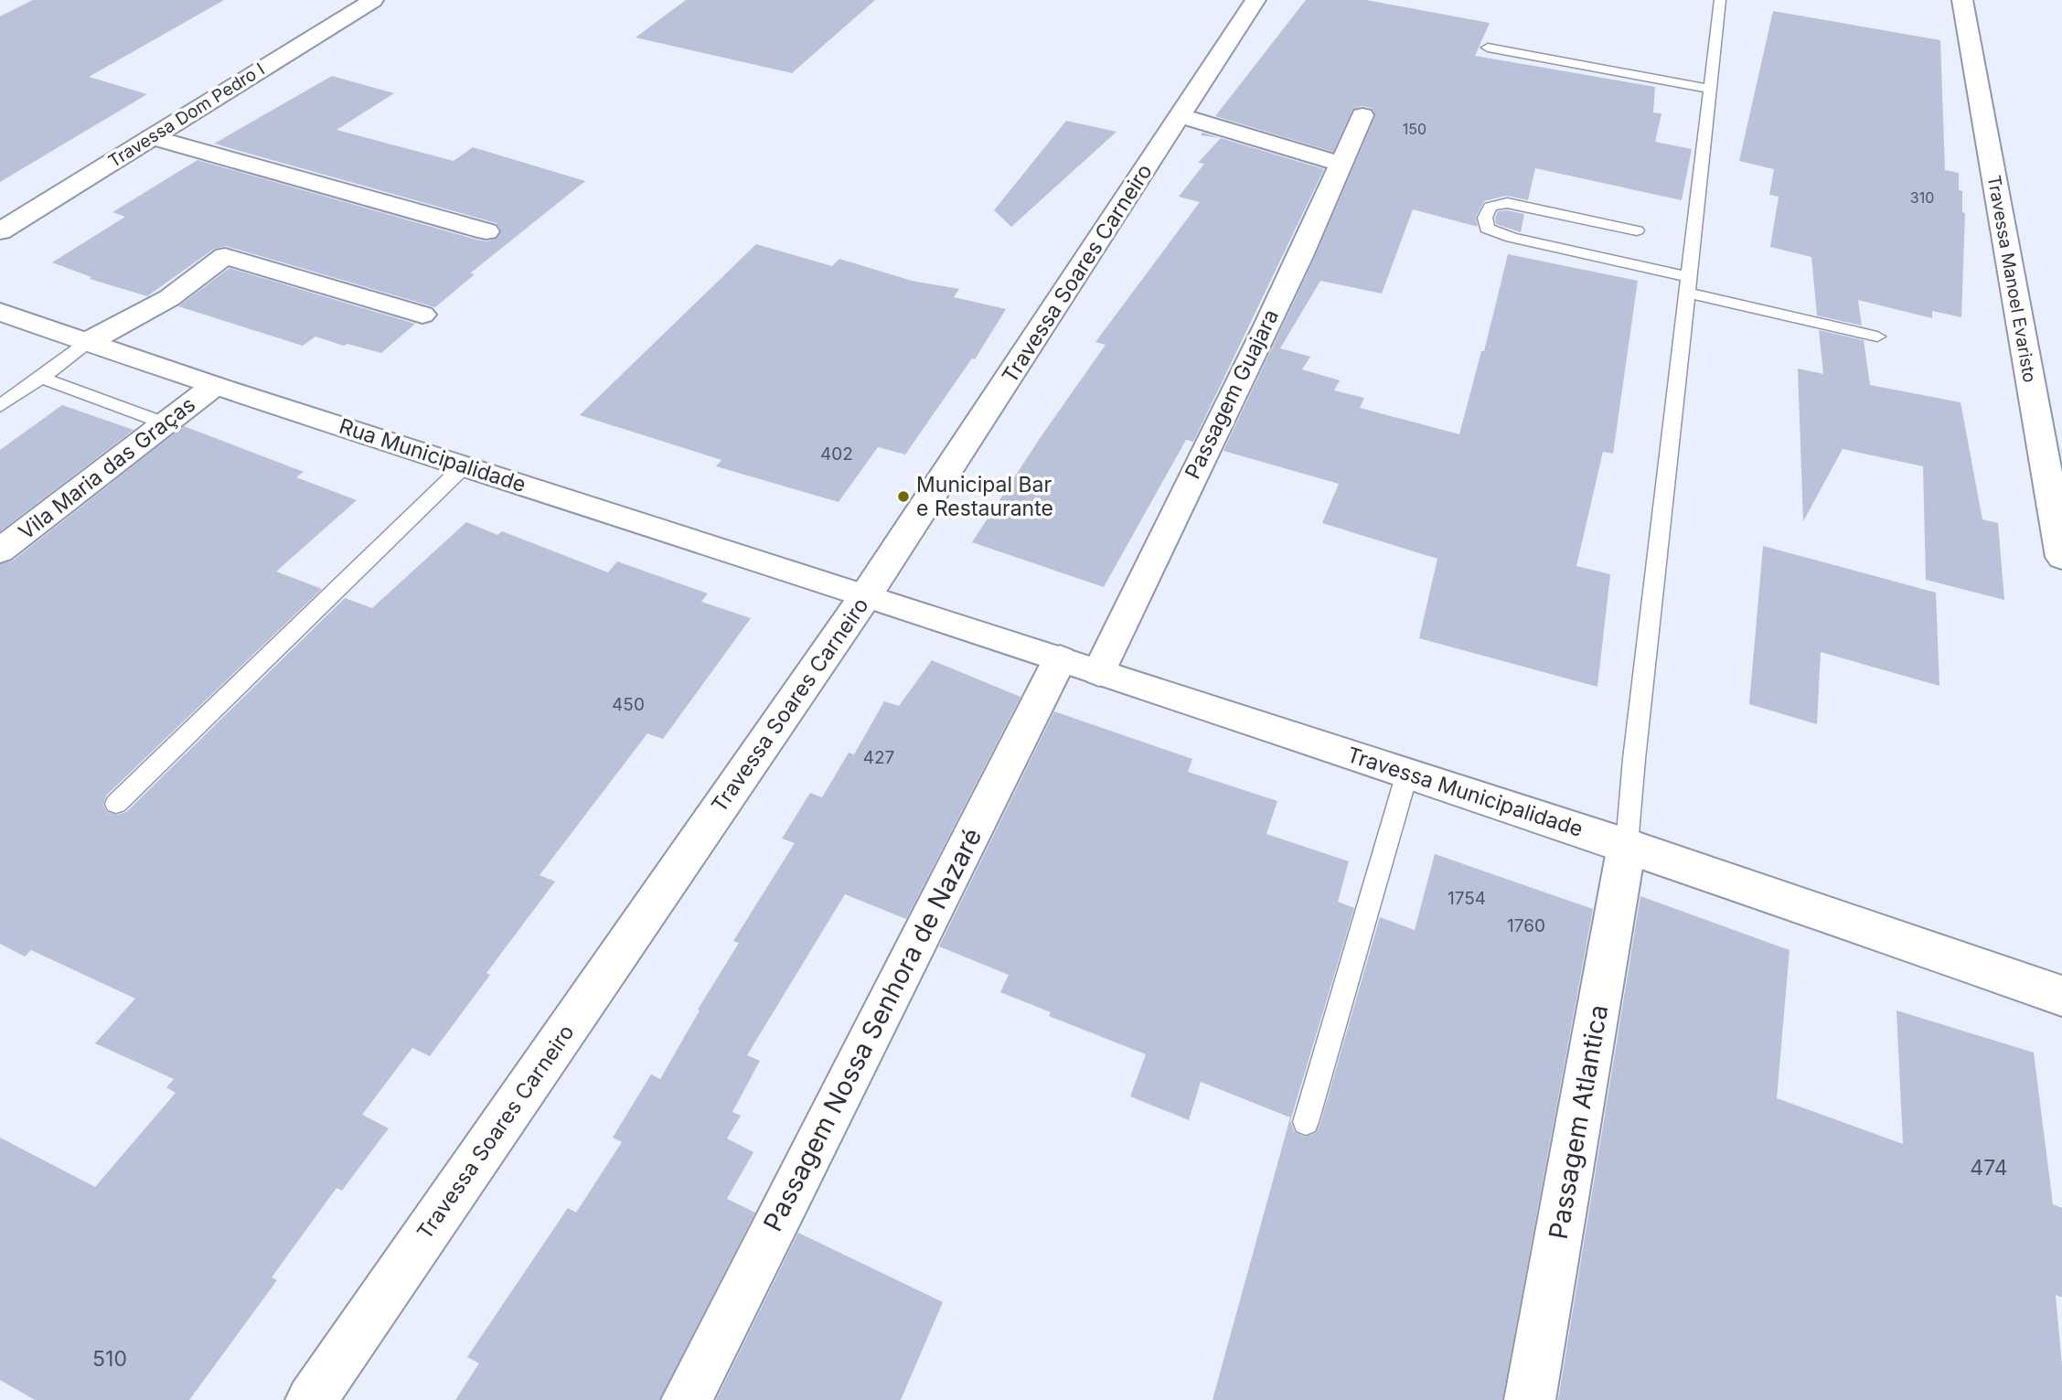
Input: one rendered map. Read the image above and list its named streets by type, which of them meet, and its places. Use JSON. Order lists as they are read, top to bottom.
{
  "streets": {
    "street": [
      "Travessa Dom Pedro I",
      "Travessa Soares Carneiro",
      "Travessa Manoel Evaristo",
      "Passagem Guajara",
      "Rua Municipalidade",
      "Vila Maria das Graças",
      "Travessa Municipalidade",
      "Passagem Nossa Senhora de Nazaré",
      "Passagem Atlantica"
    ]
  },
  "crossings": [
    ["Travessa Soares Carneiro", "Rua Municipalidade"],
    ["Travessa Soares Carneiro", "Travessa Municipalidade"],
    ["Passagem Guajara", "Travessa Municipalidade"],
    ["Rua Municipalidade", "Vila Maria das Graças"],
    ["Rua Municipalidade", "Travessa Municipalidade"],
    ["Travessa Municipalidade", "Passagem Nossa Senhora de Nazaré"],
    ["Travessa Municipalidade", "Passagem Atlantica"]
  ],
  "places": ["Municipal Bar e Restaurante"],
  "house_numbers": [
    "150",
    "310",
    "402",
    "450",
    "427",
    "1754",
    "1760",
    "474",
    "510"
  ]
}
